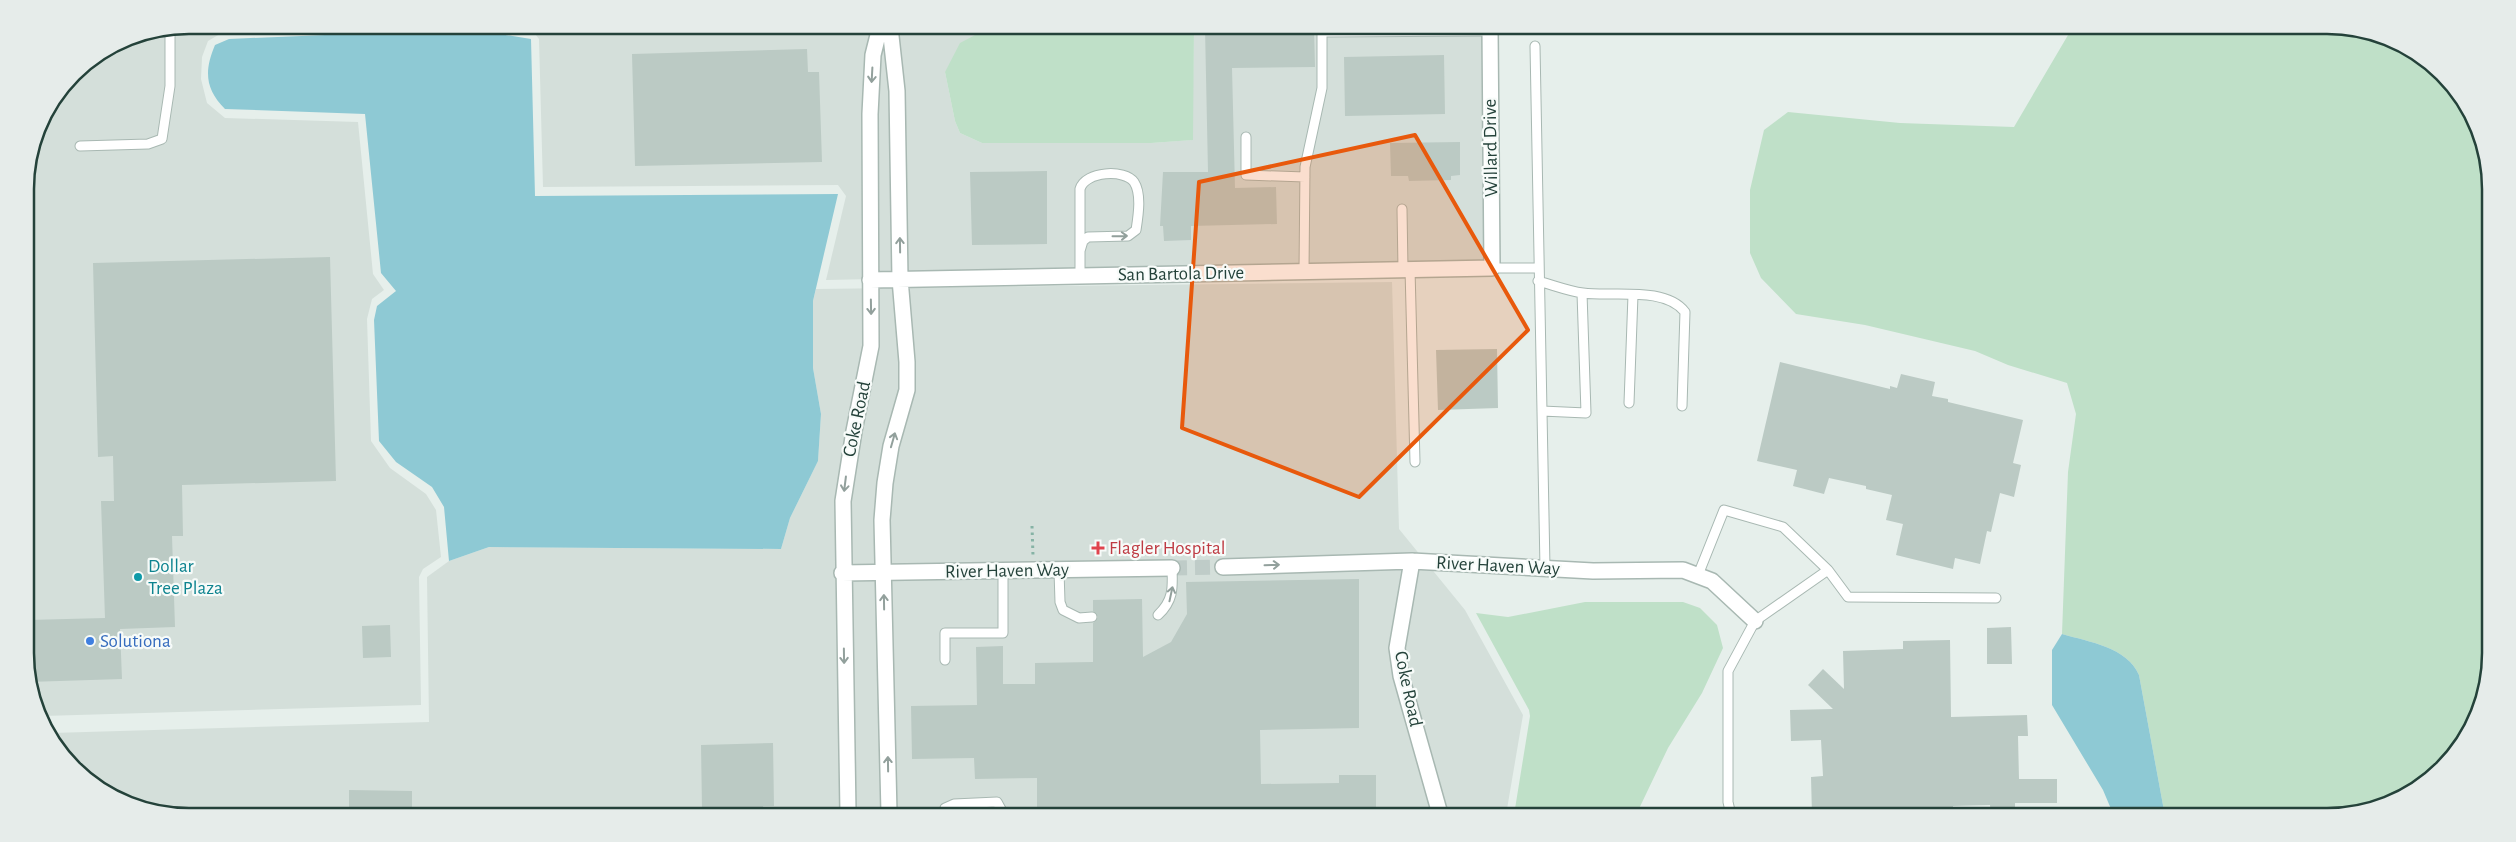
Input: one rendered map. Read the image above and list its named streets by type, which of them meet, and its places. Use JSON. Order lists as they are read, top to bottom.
{
  "streets": {
    "street": [
      "Willard Drive",
      "San Bartola Drive",
      "Coke Road",
      "River Haven Way"
    ]
  },
  "crossings": [
    ["Willard Drive", "San Bartola Drive"],
    ["San Bartola Drive", "Coke Road"],
    ["Coke Road", "River Haven Way"]
  ],
  "places": {
    "health": ["Flagler Hospital"],
    "other": ["Dollar Tree Plaza", "Solutiona"]
  }
}
